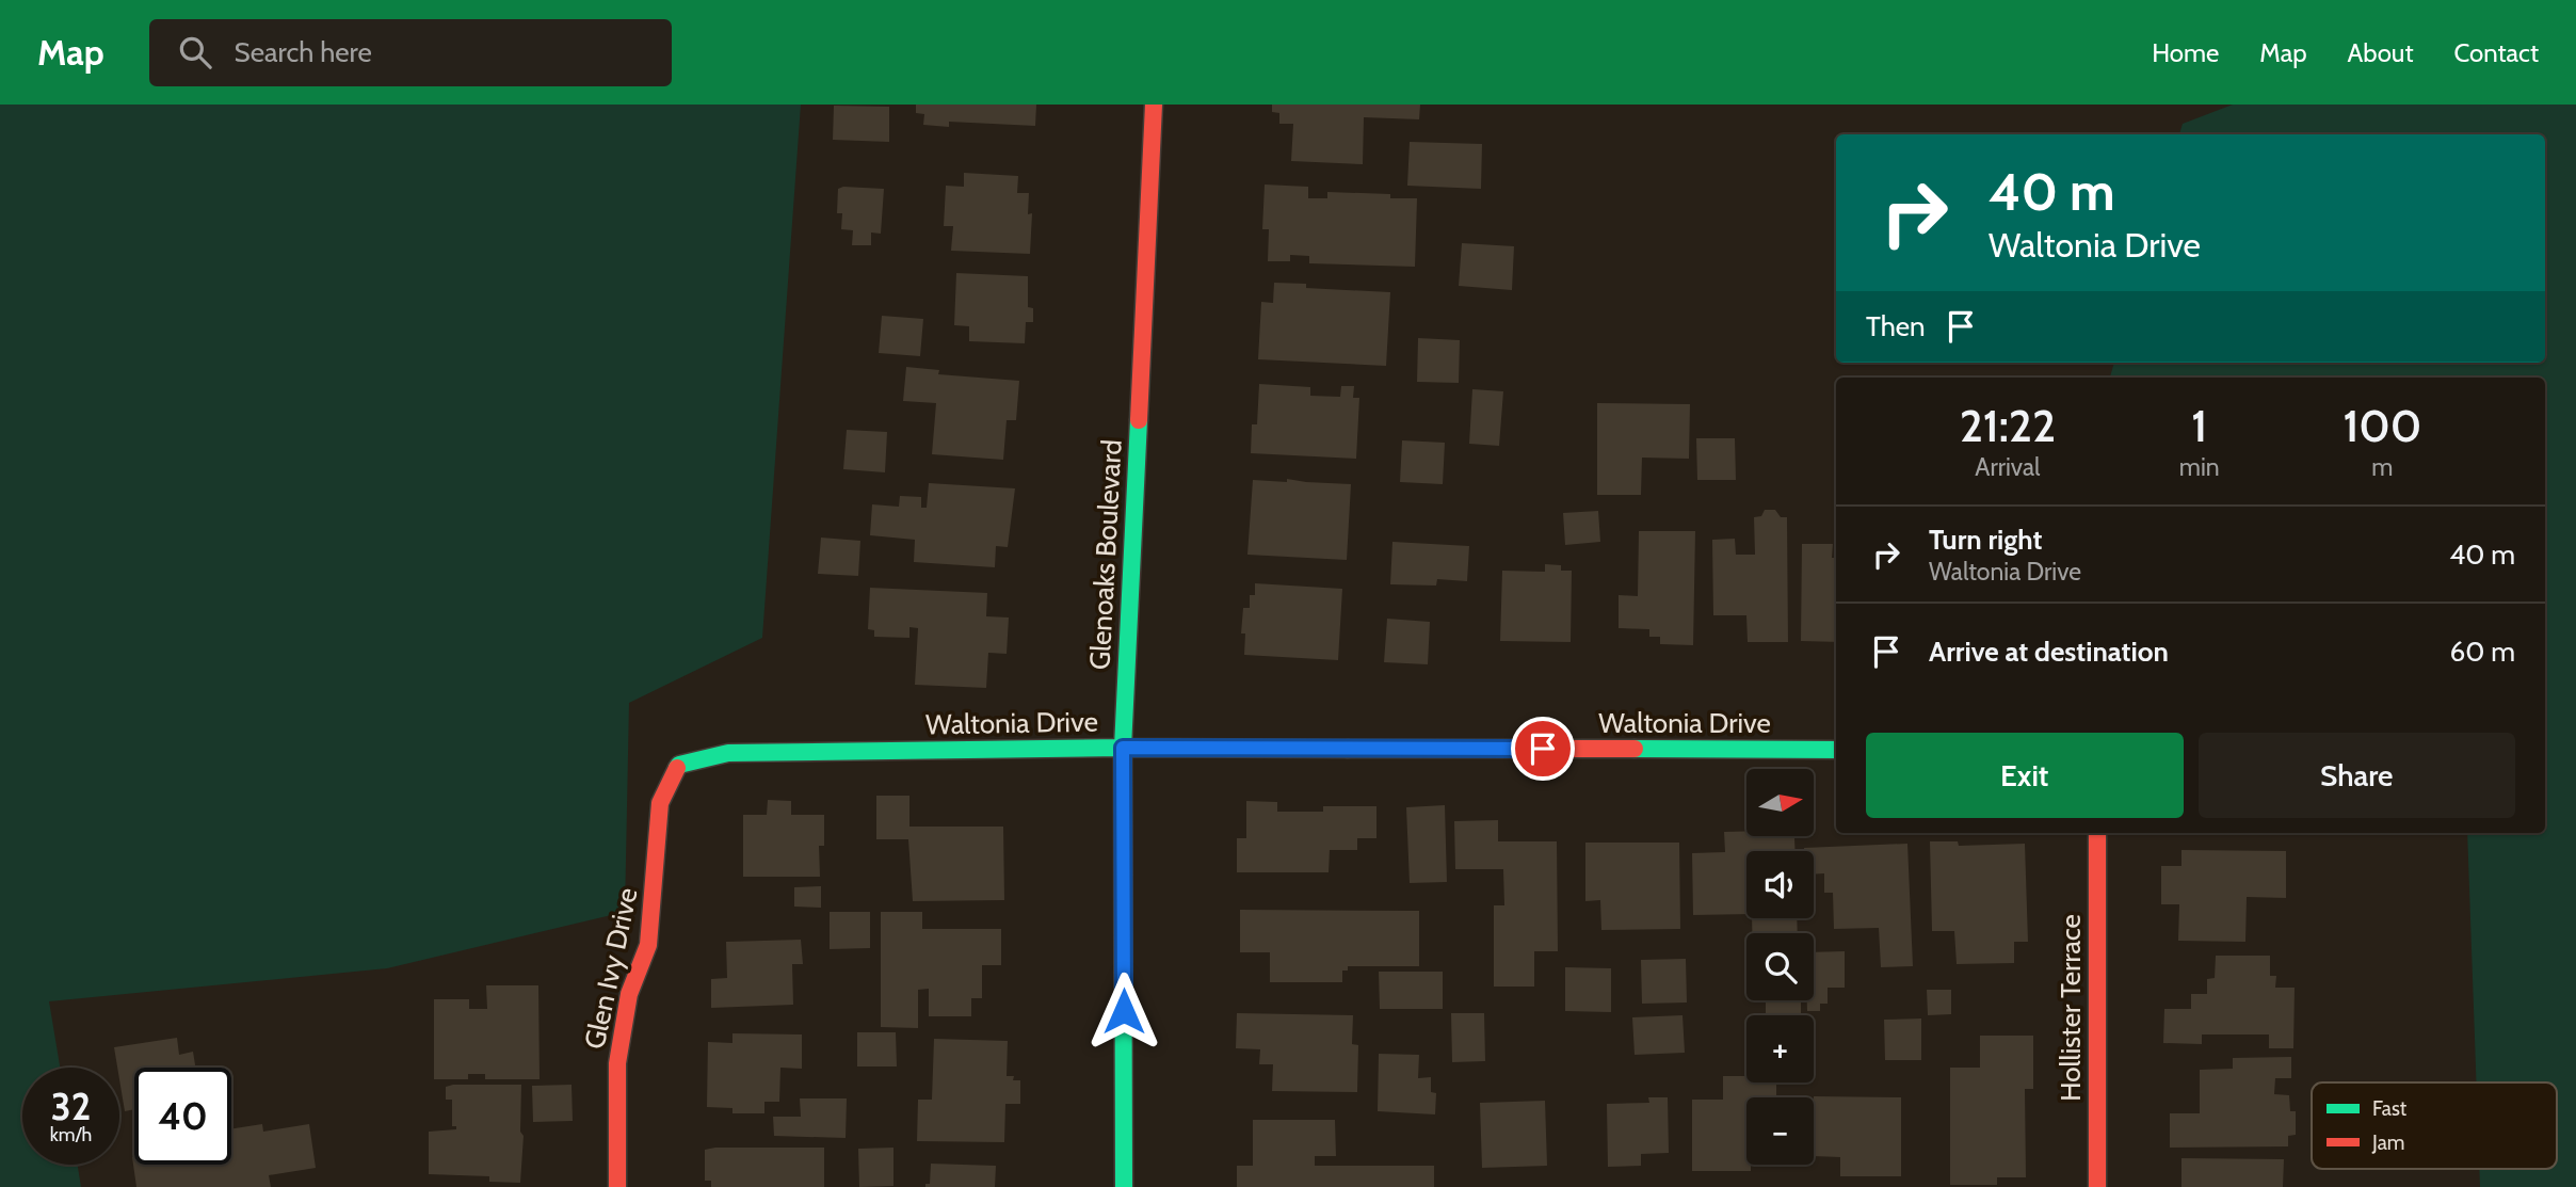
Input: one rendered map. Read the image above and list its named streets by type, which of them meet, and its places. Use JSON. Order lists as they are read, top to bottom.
{
  "streets": {
    "street": [
      "Glenoaks Boulevard",
      "Waltonia Drive",
      "Glen Ivy Drive",
      "Hollister Terrace"
    ]
  },
  "crossings": [
    ["Glenoaks Boulevard", "Waltonia Drive"],
    ["Waltonia Drive", "Glen Ivy Drive"]
  ],
  "legend": ["Fast", "Jam"],
  "north": "right",
  "page": {
    "header": "Map",
    "search": "Search here",
    "nav": [
      "Home",
      "Map",
      "About",
      "Contact"
    ],
    "turn": ["40 m", "Waltonia Drive"],
    "then": "Then",
    "eta": [
      "21:22",
      "Arrival",
      "1",
      "min",
      "100",
      "m"
    ],
    "list": [
      {
        "name": "Turn right",
        "note": "Waltonia Drive",
        "value": "40 m"
      },
      {
        "name": "Arrive at destination",
        "value": "60 m"
      }
    ],
    "buttons": ["Exit", "Share"],
    "map_buttons": ["+", "−"],
    "speed": "32 km/h",
    "limit": "40"
  }
}
